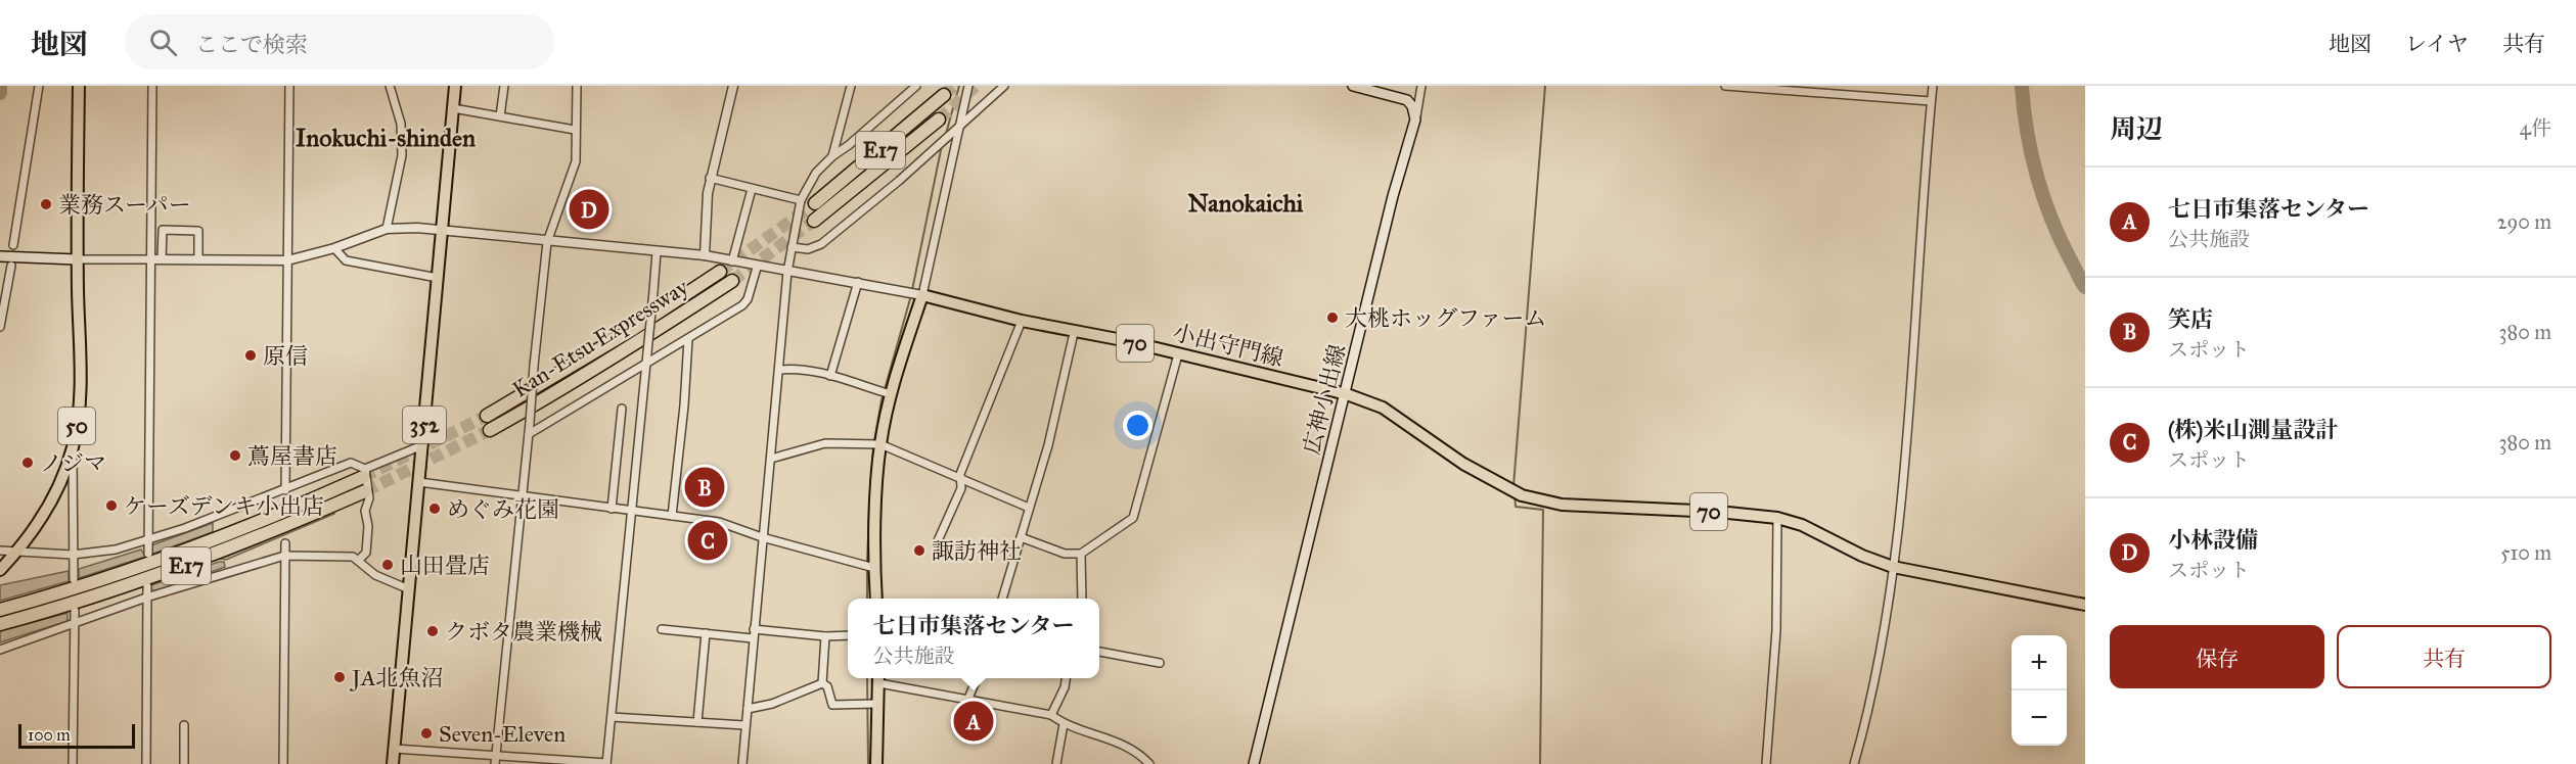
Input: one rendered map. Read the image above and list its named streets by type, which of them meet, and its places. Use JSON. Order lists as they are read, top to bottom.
{
  "streets": {
    "highway": ["E17", "Kan-Etsu Expressway"],
    "main road": [
      "70",
      "小出守門線",
      "広神小出線",
      "352",
      "50"
    ]
  },
  "crossings": [
    ["70", "小出守門線"],
    ["70", "広神小出線"],
    ["小出守門線", "広神小出線"]
  ],
  "districts": ["Inokuchi-shinden", "Nanokaichi"],
  "places": [
    "業務スーパー",
    "大桃ホッグファーム",
    "原信",
    "蔦屋書店",
    "ノジマ",
    "ケーズデンキ小出店",
    "めぐみ花園",
    "諏訪神社",
    "山田畳店",
    "クボタ農業機械",
    "JA北魚沼",
    "Seven-Eleven"
  ],
  "scale_bar": "100 m",
  "page": {
    "header": "地図",
    "search": "ここで検索",
    "nav": ["地図", "レイヤ", "共有"],
    "heading": ["周辺", "4件"],
    "list": [
      {
        "mark": "A",
        "name": "七日市集落センター",
        "note": "公共施設",
        "value": "290 m"
      },
      {
        "mark": "B",
        "name": "笑店",
        "note": "スポット",
        "value": "380 m"
      },
      {
        "mark": "C",
        "name": "(株)米山測量設計",
        "note": "スポット",
        "value": "380 m"
      },
      {
        "mark": "D",
        "name": "小林設備",
        "note": "スポット",
        "value": "510 m"
      }
    ],
    "pins": [
      "D",
      "B",
      "C",
      "A"
    ],
    "popup": ["七日市集落センター", "公共施設"],
    "buttons": ["保存", "共有"],
    "map_buttons": ["+", "−"],
    "scale": "100 m"
  }
}
